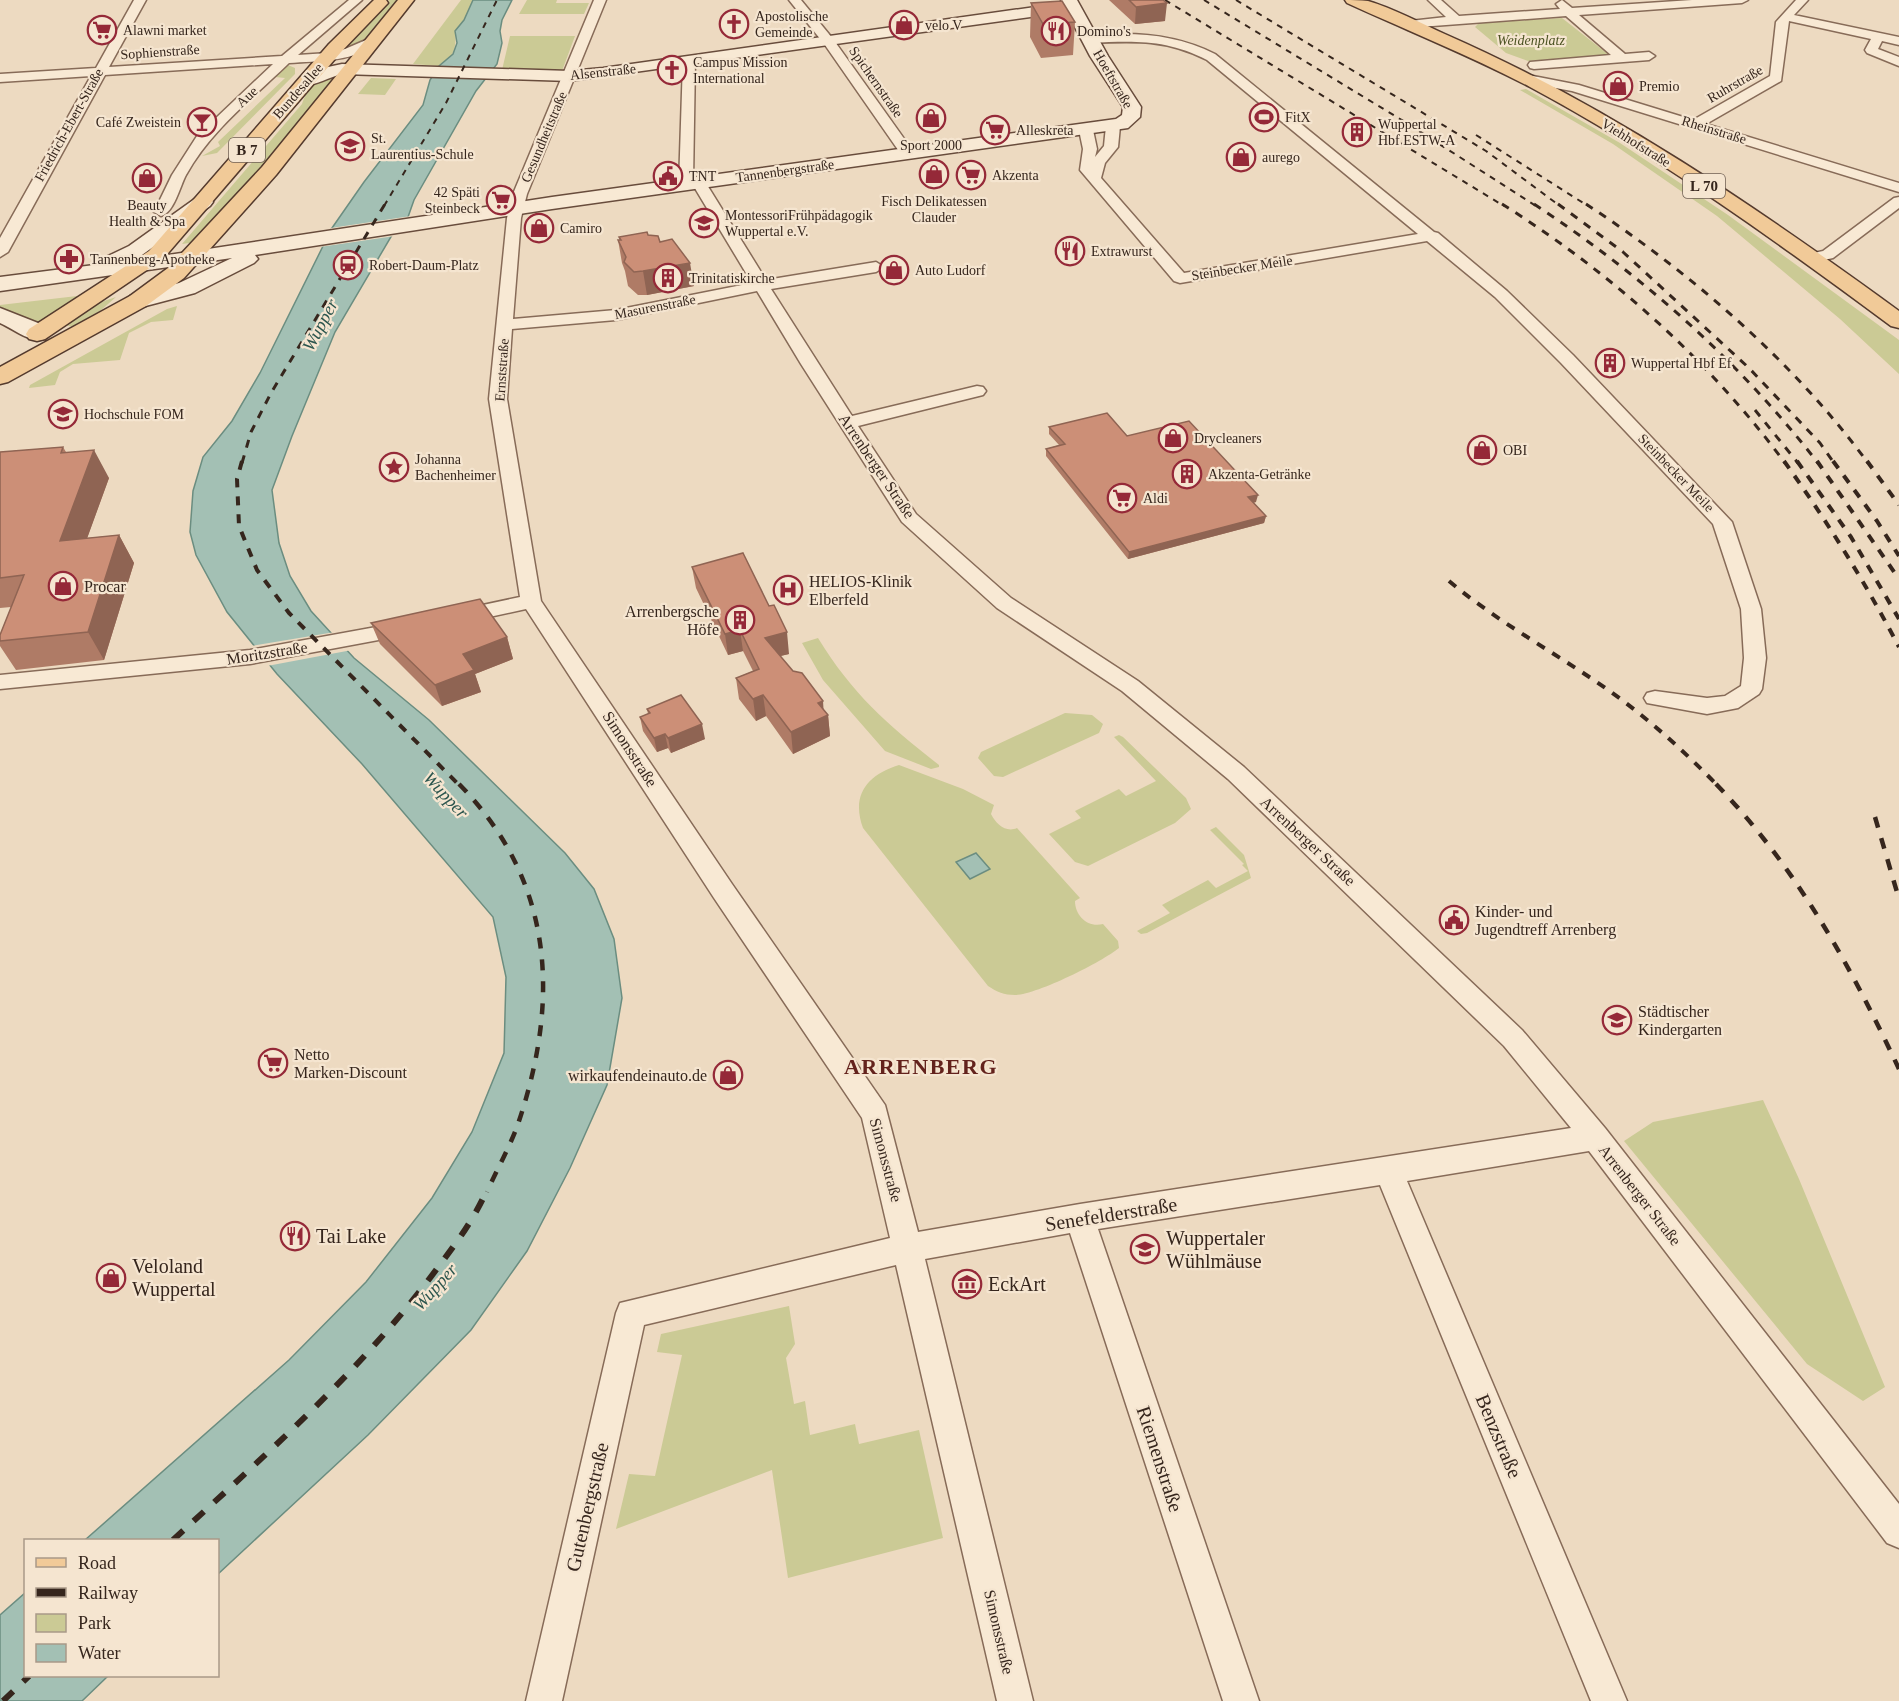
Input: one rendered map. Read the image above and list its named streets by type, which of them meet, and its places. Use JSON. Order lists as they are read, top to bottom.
{
  "streets": {
    "main road": [
      "Alsenstraße",
      "Hoeftstraße",
      "Bundesallee",
      "Viehhofstraße",
      "B 7",
      "Tannenbergstraße",
      "L 70"
    ],
    "street": [
      "Sophienstraße",
      "Spichernstraße",
      "Ruhrstraße",
      "Aue",
      "Friedrich-Ebert-Straße",
      "Rheinstraße",
      "Gesundheitstraße",
      "Steinbecker Meile",
      "Masurenstraße",
      "Ernststraße",
      "Arrenberger Straße",
      "Moritzstraße",
      "Simonsstraße",
      "Senefelderstraße",
      "Benzstraße",
      "Riemenstraße",
      "Gutenbergstraße"
    ]
  },
  "crossings": [
    ["Sophienstraße", "Alsenstraße"],
    ["Sophienstraße", "Bundesallee"],
    ["Sophienstraße", "Aue"],
    ["Sophienstraße", "Friedrich-Ebert-Straße"],
    ["Alsenstraße", "Hoeftstraße"],
    ["Alsenstraße", "Spichernstraße"],
    ["Alsenstraße", "Bundesallee"],
    ["Alsenstraße", "Gesundheitstraße"],
    ["Hoeftstraße", "Tannenbergstraße"],
    ["Hoeftstraße", "Steinbecker Meile"],
    ["Spichernstraße", "Tannenbergstraße"],
    ["Ruhrstraße", "Rheinstraße"],
    ["Bundesallee", "B 7"],
    ["Rheinstraße", "Viehhofstraße"],
    ["Gesundheitstraße", "Tannenbergstraße"],
    ["Gesundheitstraße", "Ernststraße"],
    ["Tannenbergstraße", "Ernststraße"],
    ["Tannenbergstraße", "Arrenberger Straße"],
    ["Masurenstraße", "Ernststraße"],
    ["Masurenstraße", "Arrenberger Straße"],
    ["Ernststraße", "Moritzstraße"],
    ["Ernststraße", "Simonsstraße"],
    ["Arrenberger Straße", "Senefelderstraße"],
    ["Moritzstraße", "Simonsstraße"],
    ["Simonsstraße", "Senefelderstraße"],
    ["Senefelderstraße", "Benzstraße"],
    ["Senefelderstraße", "Riemenstraße"],
    ["Senefelderstraße", "Gutenbergstraße"]
  ],
  "districts": ["ARRENBERG"],
  "water": ["Wupper"],
  "parks": ["Weidenplatz"],
  "places": {
    "church": ["Apostolische Gemeinde", "Campus Mission International"],
    "shop": [
      "velo V",
      "Premio",
      "Sport 2000",
      "aurego",
      "Fisch Delikatessen Clauder",
      "Beauty Health & Spa",
      "Camiro",
      "Auto Ludorf",
      "Drycleaners",
      "OBI",
      "Procar",
      "wirkaufendeinauto.de",
      "Veloland Wuppertal"
    ],
    "supermarket": [
      "Alawni market",
      "Alleskreta",
      "Akzenta",
      "42 Späti Steinbeck",
      "Aldi",
      "Netto Marken-Discount"
    ],
    "restaurant": ["Domino's", "Extrawurst", "Tai Lake"],
    "sports": ["FitX"],
    "bar": ["Café Zweistein"],
    "building": [
      "Wuppertal Hbf ESTW-A",
      "Trinitatiskirche",
      "Wuppertal Hbf Ef",
      "Akzenta-Getränke",
      "Arrenbergsche Höfe"
    ],
    "school or university": [
      "St. Laurentius-Schule",
      "MontessoriFrühpädagogik Wuppertal e.V.",
      "Hochschule FOM",
      "Städtischer Kindergarten",
      "Wuppertaler Wühlmäuse"
    ],
    "public building": ["TNT", "Kinder- und Jugendtreff Arrenberg"],
    "pharmacy": ["Tannenberg-Apotheke"],
    "station": ["Robert-Daum-Platz"],
    "place": ["Johanna Bachenheimer"],
    "hospital": ["HELIOS-Klinik Elberfeld"],
    "museum": ["EckArt"]
  },
  "legend": [
    "Road",
    "Railway",
    "Park",
    "Water"
  ]
}
